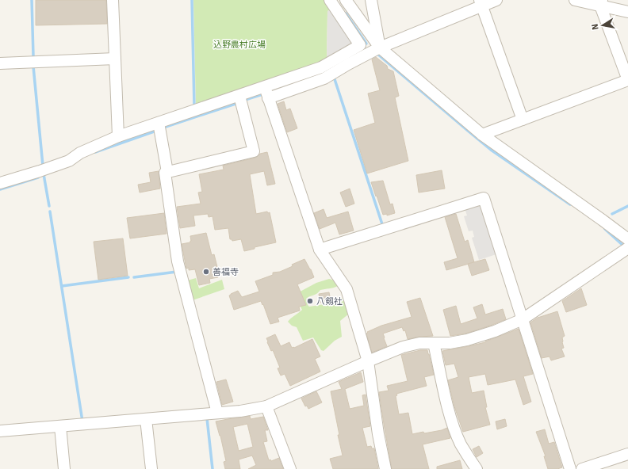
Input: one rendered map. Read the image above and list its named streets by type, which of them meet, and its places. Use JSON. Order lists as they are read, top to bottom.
{
  "parks": ["込野農村広場"],
  "places": ["善福寺", "八剱社"],
  "north": "left"
}
